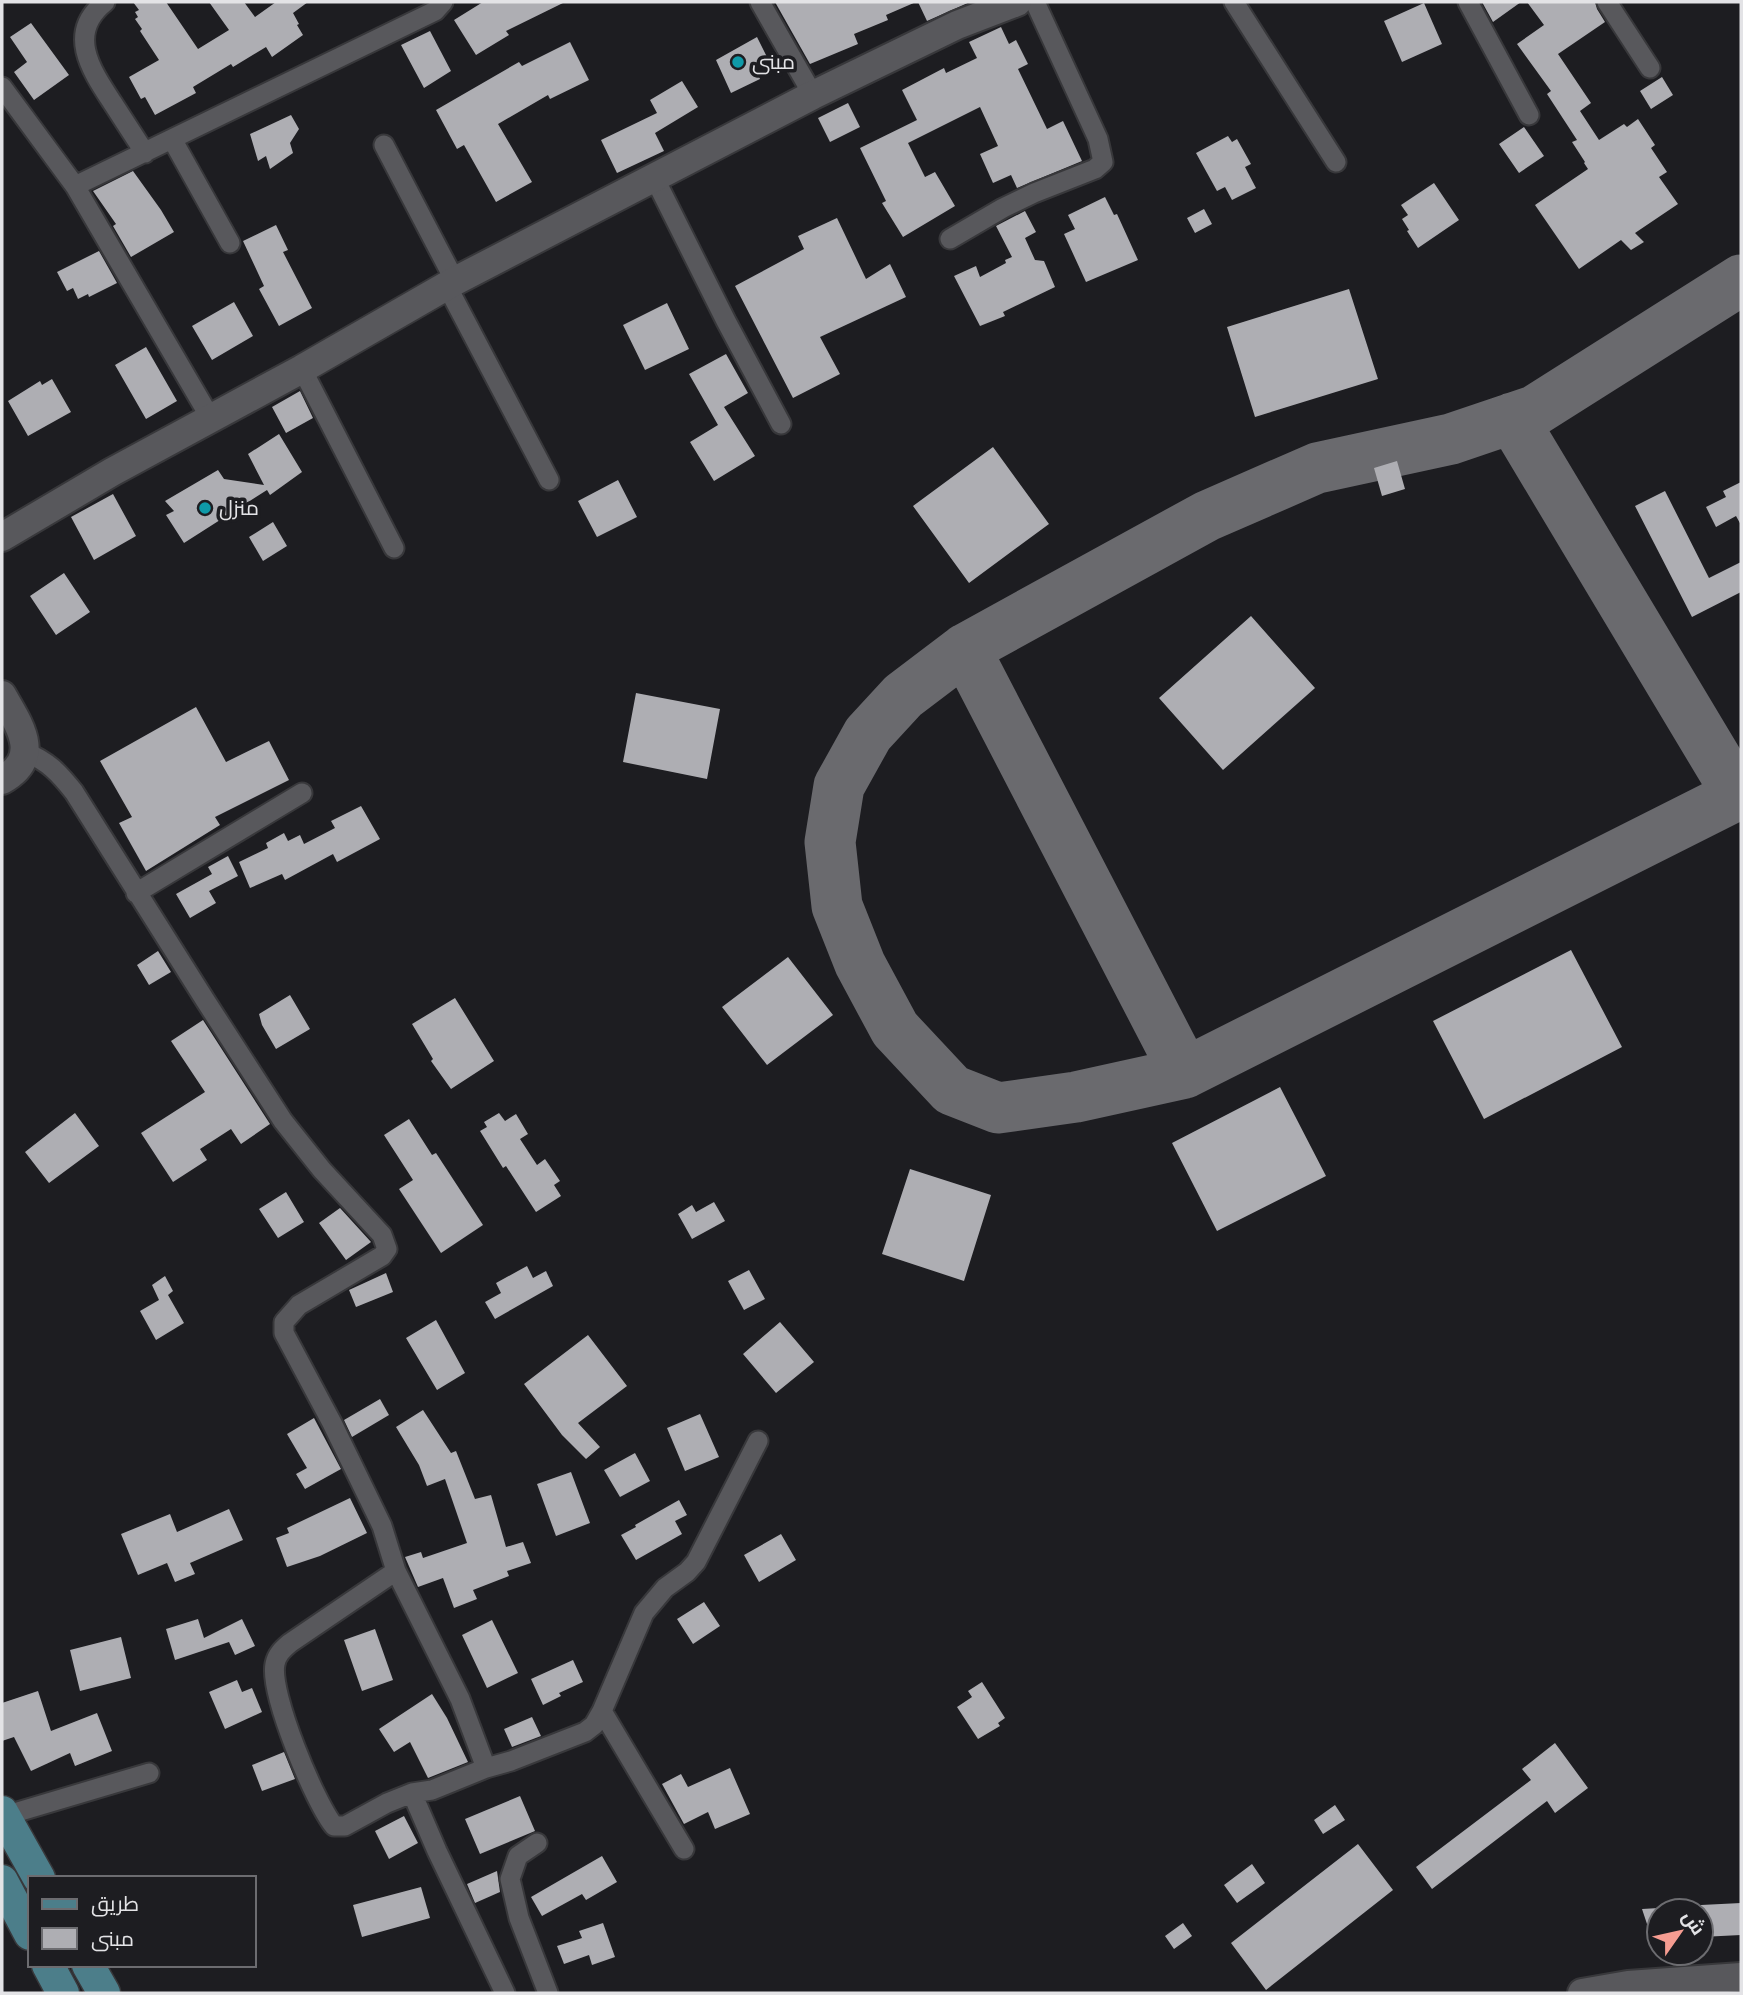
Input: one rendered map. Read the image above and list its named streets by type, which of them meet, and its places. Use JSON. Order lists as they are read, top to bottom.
{
  "places": ["مبنى", "منزل"],
  "legend": ["طريق", "مبنى"],
  "north": "top right"
}
